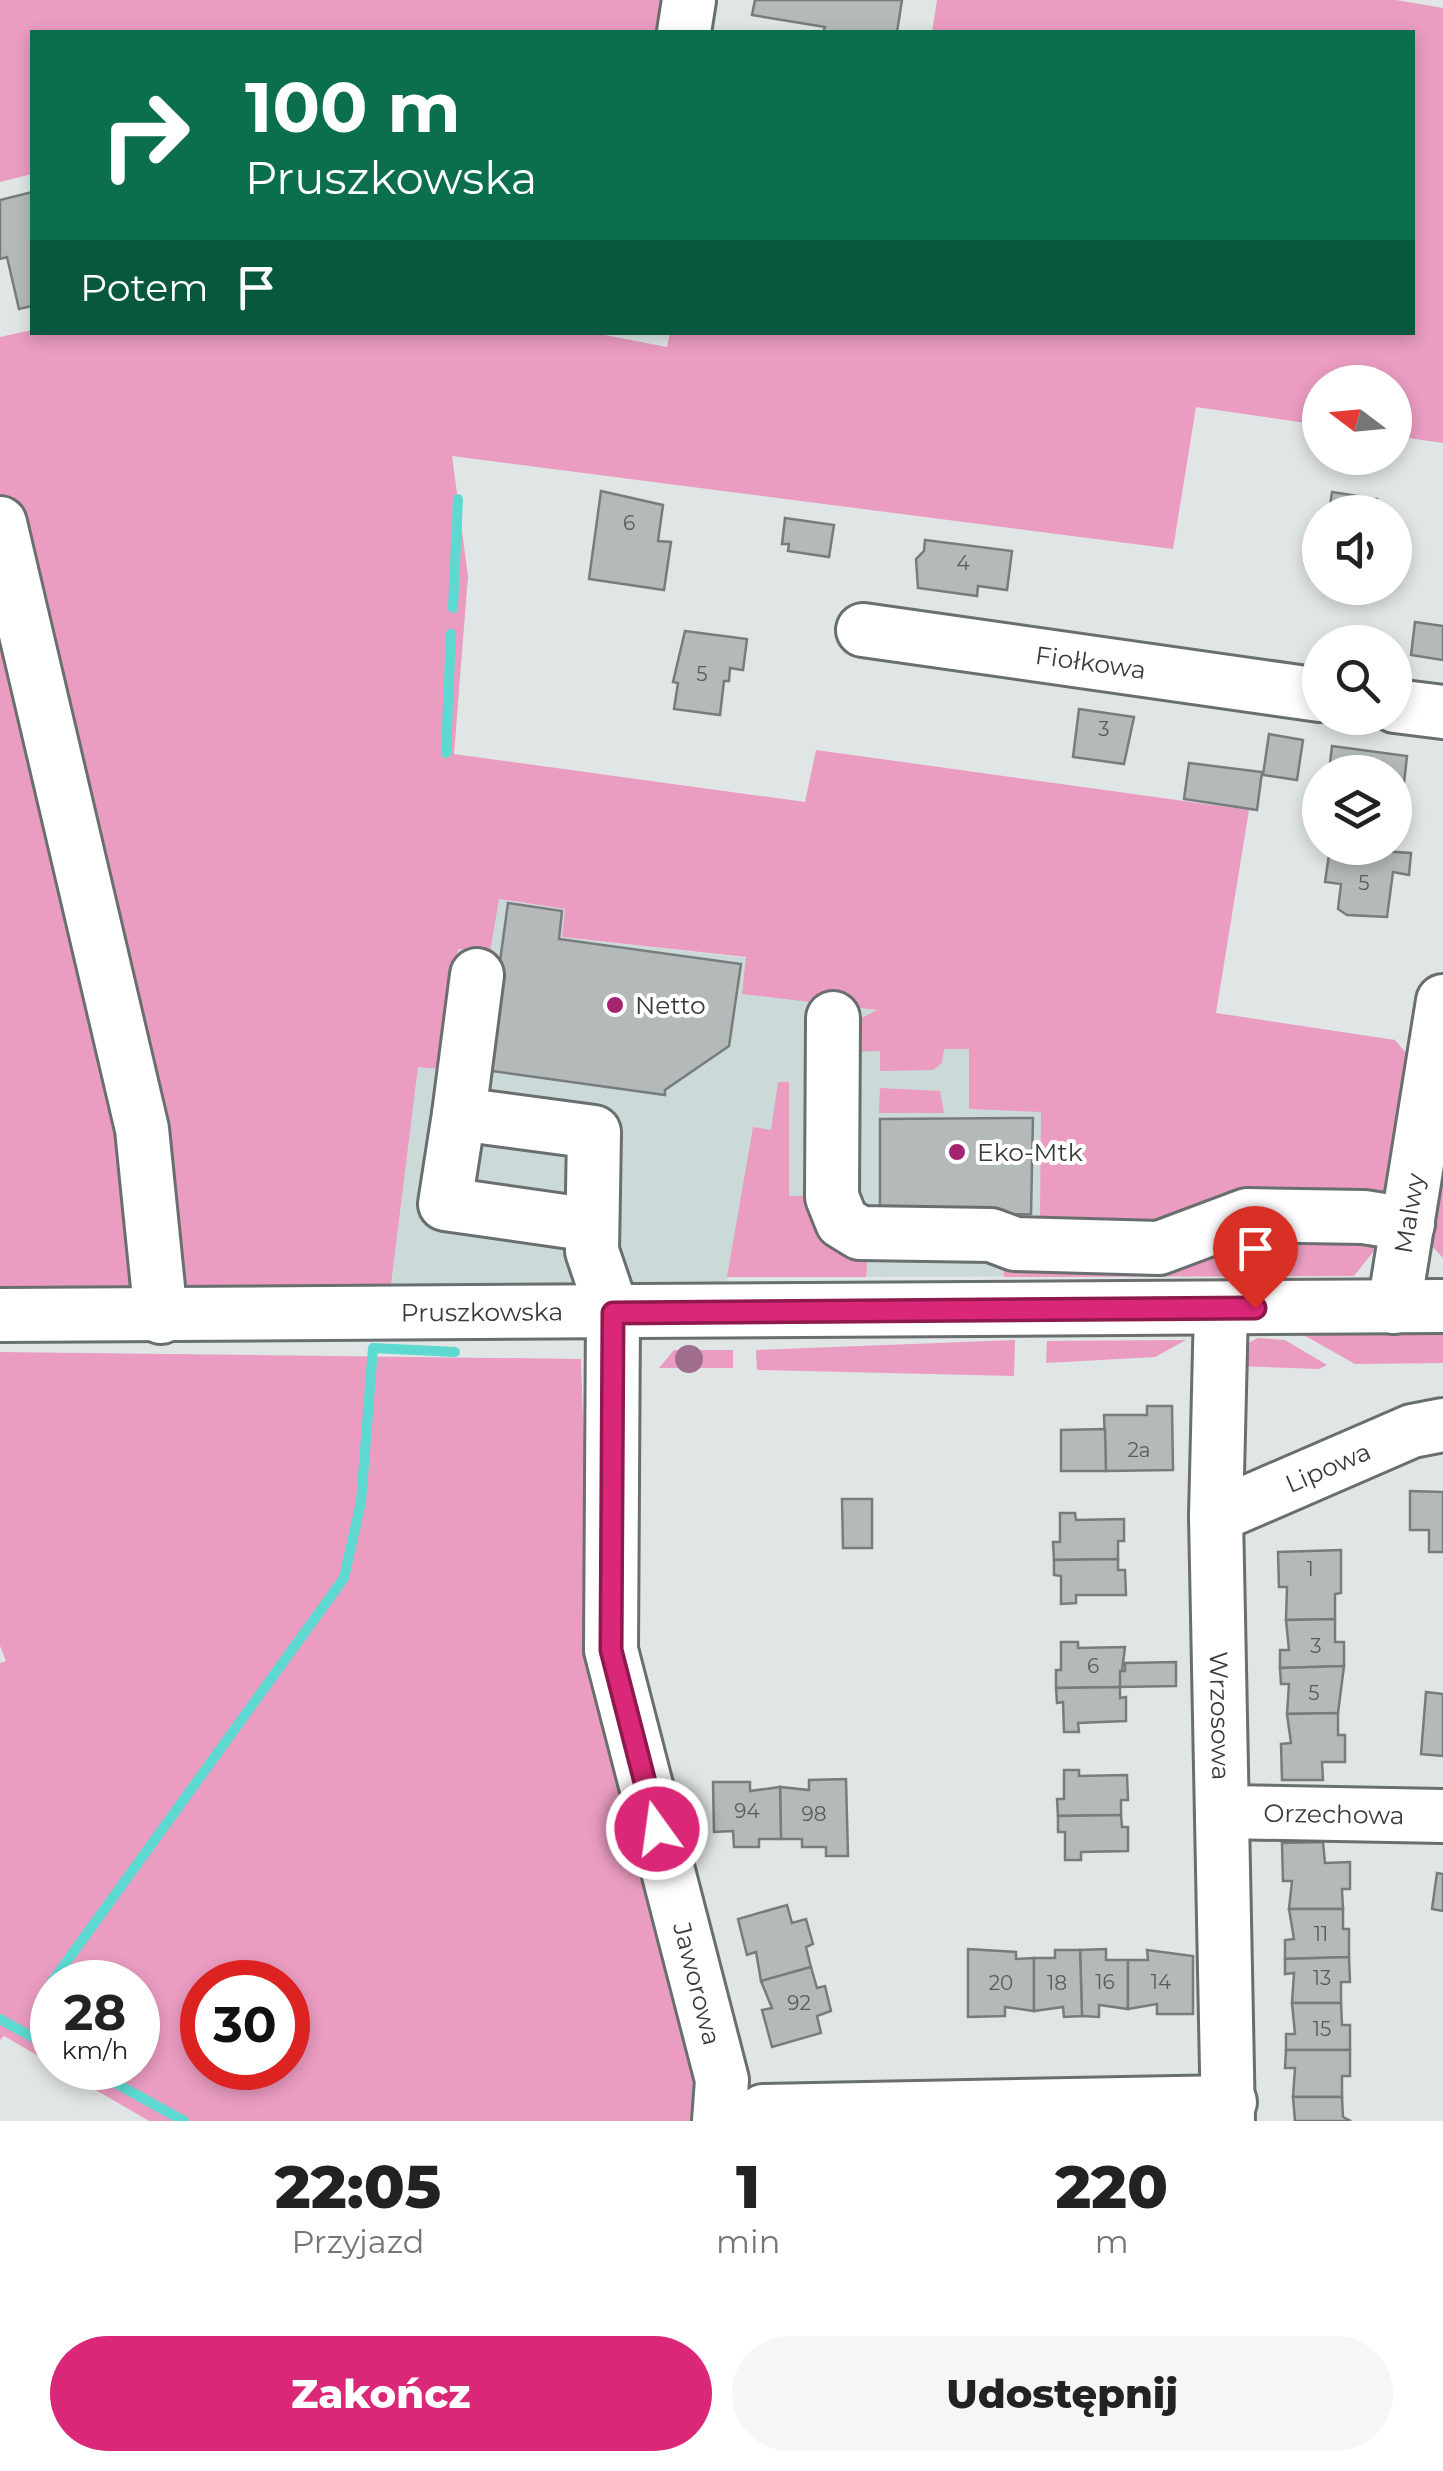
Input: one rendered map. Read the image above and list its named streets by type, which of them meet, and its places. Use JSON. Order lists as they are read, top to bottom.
{
  "streets": {
    "street": [
      "Fiołkowa",
      "Malwy",
      "Pruszkowska",
      "Lipowa",
      "Wrzosowa",
      "Orzechowa",
      "Jaworowa"
    ]
  },
  "crossings": [
    ["Malwy", "Pruszkowska"],
    ["Pruszkowska", "Wrzosowa"],
    ["Pruszkowska", "Jaworowa"],
    ["Lipowa", "Wrzosowa"],
    ["Wrzosowa", "Orzechowa"],
    ["Wrzosowa", "Jaworowa"]
  ],
  "places": ["Netto", "Eko-Mtk"],
  "house_numbers": [
    "6",
    "4",
    "5",
    "3",
    "5",
    "2a",
    "1",
    "3",
    "6",
    "5",
    "94",
    "98",
    "11",
    "13",
    "16",
    "14",
    "20",
    "18",
    "92",
    "15"
  ],
  "north": "left",
  "page": {
    "turn": ["100 m", "Pruszkowska"],
    "then": "Potem",
    "speed": "28 km/h",
    "limit": "30",
    "eta": [
      "22:05",
      "Przyjazd",
      "1",
      "min",
      "220",
      "m"
    ],
    "buttons": ["Zakończ", "Udostępnij"]
  }
}
